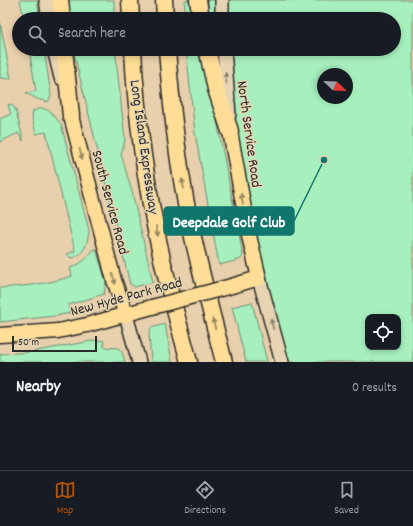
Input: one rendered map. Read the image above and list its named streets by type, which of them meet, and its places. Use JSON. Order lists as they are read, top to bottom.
{
  "streets": {
    "highway": ["Long Island Expressway"],
    "main road": ["North Service Road", "South Service Road", "New Hyde Park Road"]
  },
  "crossings": [
    ["North Service Road", "New Hyde Park Road"],
    ["South Service Road", "New Hyde Park Road"]
  ],
  "one_way": ["North Service Road", "South Service Road"],
  "places": ["Deepdale Golf Club"],
  "scale_bar": "50 m",
  "north": "bottom right",
  "page": {
    "search": "Search here",
    "scale": "50 m",
    "heading": ["Nearby", "0 results"],
    "nav": ["Map", "Directions", "Saved"]
  }
}
